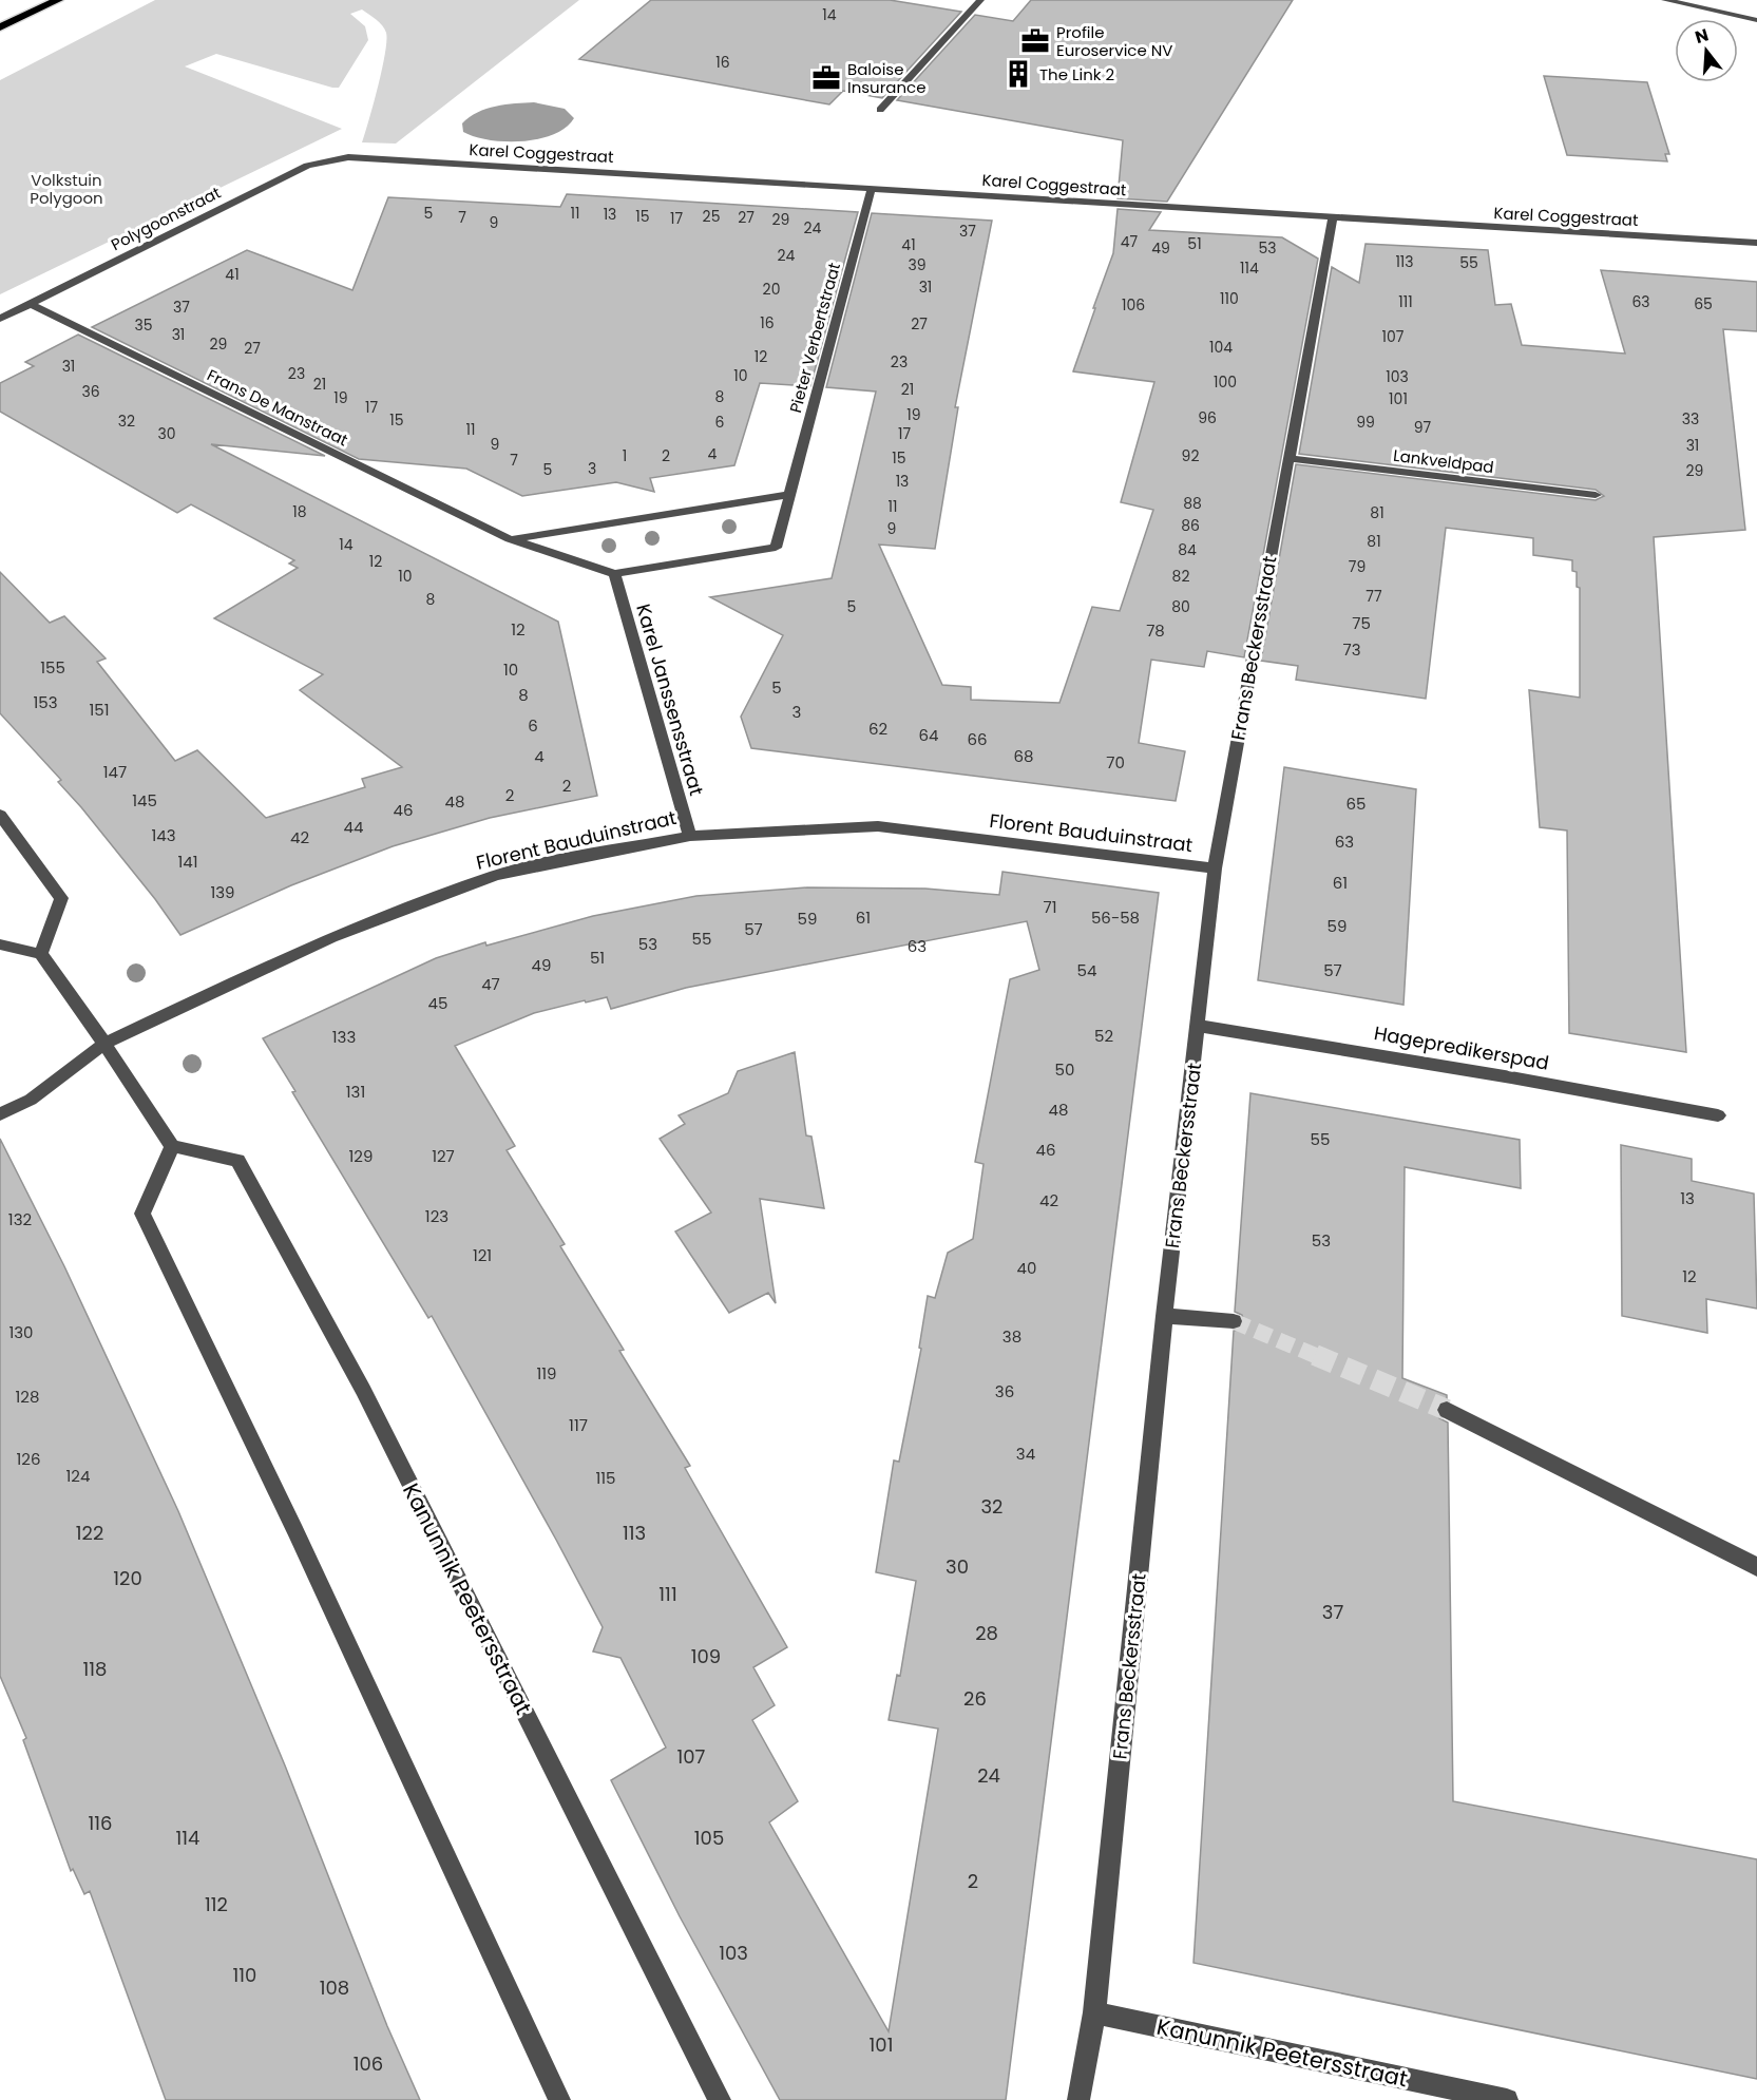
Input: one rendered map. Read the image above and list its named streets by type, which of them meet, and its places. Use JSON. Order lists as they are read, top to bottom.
{
  "streets": {
    "street": [
      "Karel Coggestraat",
      "Polygoonstraat",
      "Pieter Verbertstraat",
      "Frans De Manstraat",
      "Lankveldpad",
      "Frans Beckersstraat",
      "Karel Janssensstraat",
      "Florent Bauduinstraat",
      "Hagepredikerspad",
      "Kanunnik Peetersstraat"
    ]
  },
  "crossings": [
    ["Karel Coggestraat", "Polygoonstraat"],
    ["Karel Coggestraat", "Pieter Verbertstraat"],
    ["Karel Coggestraat", "Frans Beckersstraat"],
    ["Polygoonstraat", "Frans De Manstraat"],
    ["Pieter Verbertstraat", "Frans De Manstraat"],
    ["Pieter Verbertstraat", "Karel Janssensstraat"],
    ["Frans De Manstraat", "Karel Janssensstraat"],
    ["Lankveldpad", "Frans Beckersstraat"],
    ["Frans Beckersstraat", "Florent Bauduinstraat"],
    ["Frans Beckersstraat", "Hagepredikerspad"],
    ["Frans Beckersstraat", "Kanunnik Peetersstraat"],
    ["Karel Janssensstraat", "Florent Bauduinstraat"]
  ],
  "parks": ["Volkstuin Polygoon"],
  "places": {
    "office": ["Profile Euroservice NV", "Baloise Insurance"],
    "building": ["The Link 2"]
  },
  "house_numbers": [
    "14",
    "16",
    "5",
    "11",
    "13",
    "15",
    "25",
    "7",
    "27",
    "17",
    "29",
    "9",
    "24",
    "37",
    "47",
    "51",
    "41",
    "49",
    "53",
    "24",
    "113",
    "55",
    "39",
    "114",
    "41",
    "31",
    "20",
    "110",
    "111",
    "63",
    "65",
    "106",
    "37",
    "16",
    "27",
    "35",
    "31",
    "107",
    "29",
    "104",
    "27",
    "12",
    "23",
    "31",
    "23",
    "10",
    "103",
    "100",
    "21",
    "21",
    "36",
    "8",
    "19",
    "101",
    "17",
    "19",
    "96",
    "33",
    "15",
    "32",
    "6",
    "99",
    "97",
    "11",
    "30",
    "17",
    "9",
    "31",
    "4",
    "1",
    "2",
    "92",
    "15",
    "7",
    "3",
    "5",
    "29",
    "13",
    "88",
    "11",
    "18",
    "81",
    "86",
    "9",
    "81",
    "14",
    "84",
    "12",
    "79",
    "10",
    "82",
    "77",
    "8",
    "5",
    "80",
    "75",
    "12",
    "78",
    "73",
    "155",
    "10",
    "5",
    "8",
    "153",
    "151",
    "3",
    "6",
    "62",
    "64",
    "66",
    "4",
    "68",
    "70",
    "147",
    "2",
    "2",
    "145",
    "48",
    "65",
    "46",
    "44",
    "143",
    "42",
    "63",
    "141",
    "61",
    "139",
    "71",
    "61",
    "56-58",
    "59",
    "59",
    "57",
    "55",
    "53",
    "63",
    "51",
    "49",
    "54",
    "57",
    "47",
    "45",
    "52",
    "133",
    "50",
    "131",
    "48",
    "55",
    "46",
    "129",
    "127",
    "13",
    "42",
    "123",
    "132",
    "53",
    "121",
    "40",
    "12",
    "130",
    "38",
    "119",
    "36",
    "128",
    "117",
    "34",
    "126",
    "124",
    "115",
    "32",
    "122",
    "113",
    "30",
    "120",
    "111",
    "37",
    "28",
    "109",
    "118",
    "26",
    "107",
    "24",
    "116",
    "114",
    "105",
    "2",
    "112",
    "103",
    "110",
    "108",
    "101",
    "106"
  ],
  "north": "top"
}
